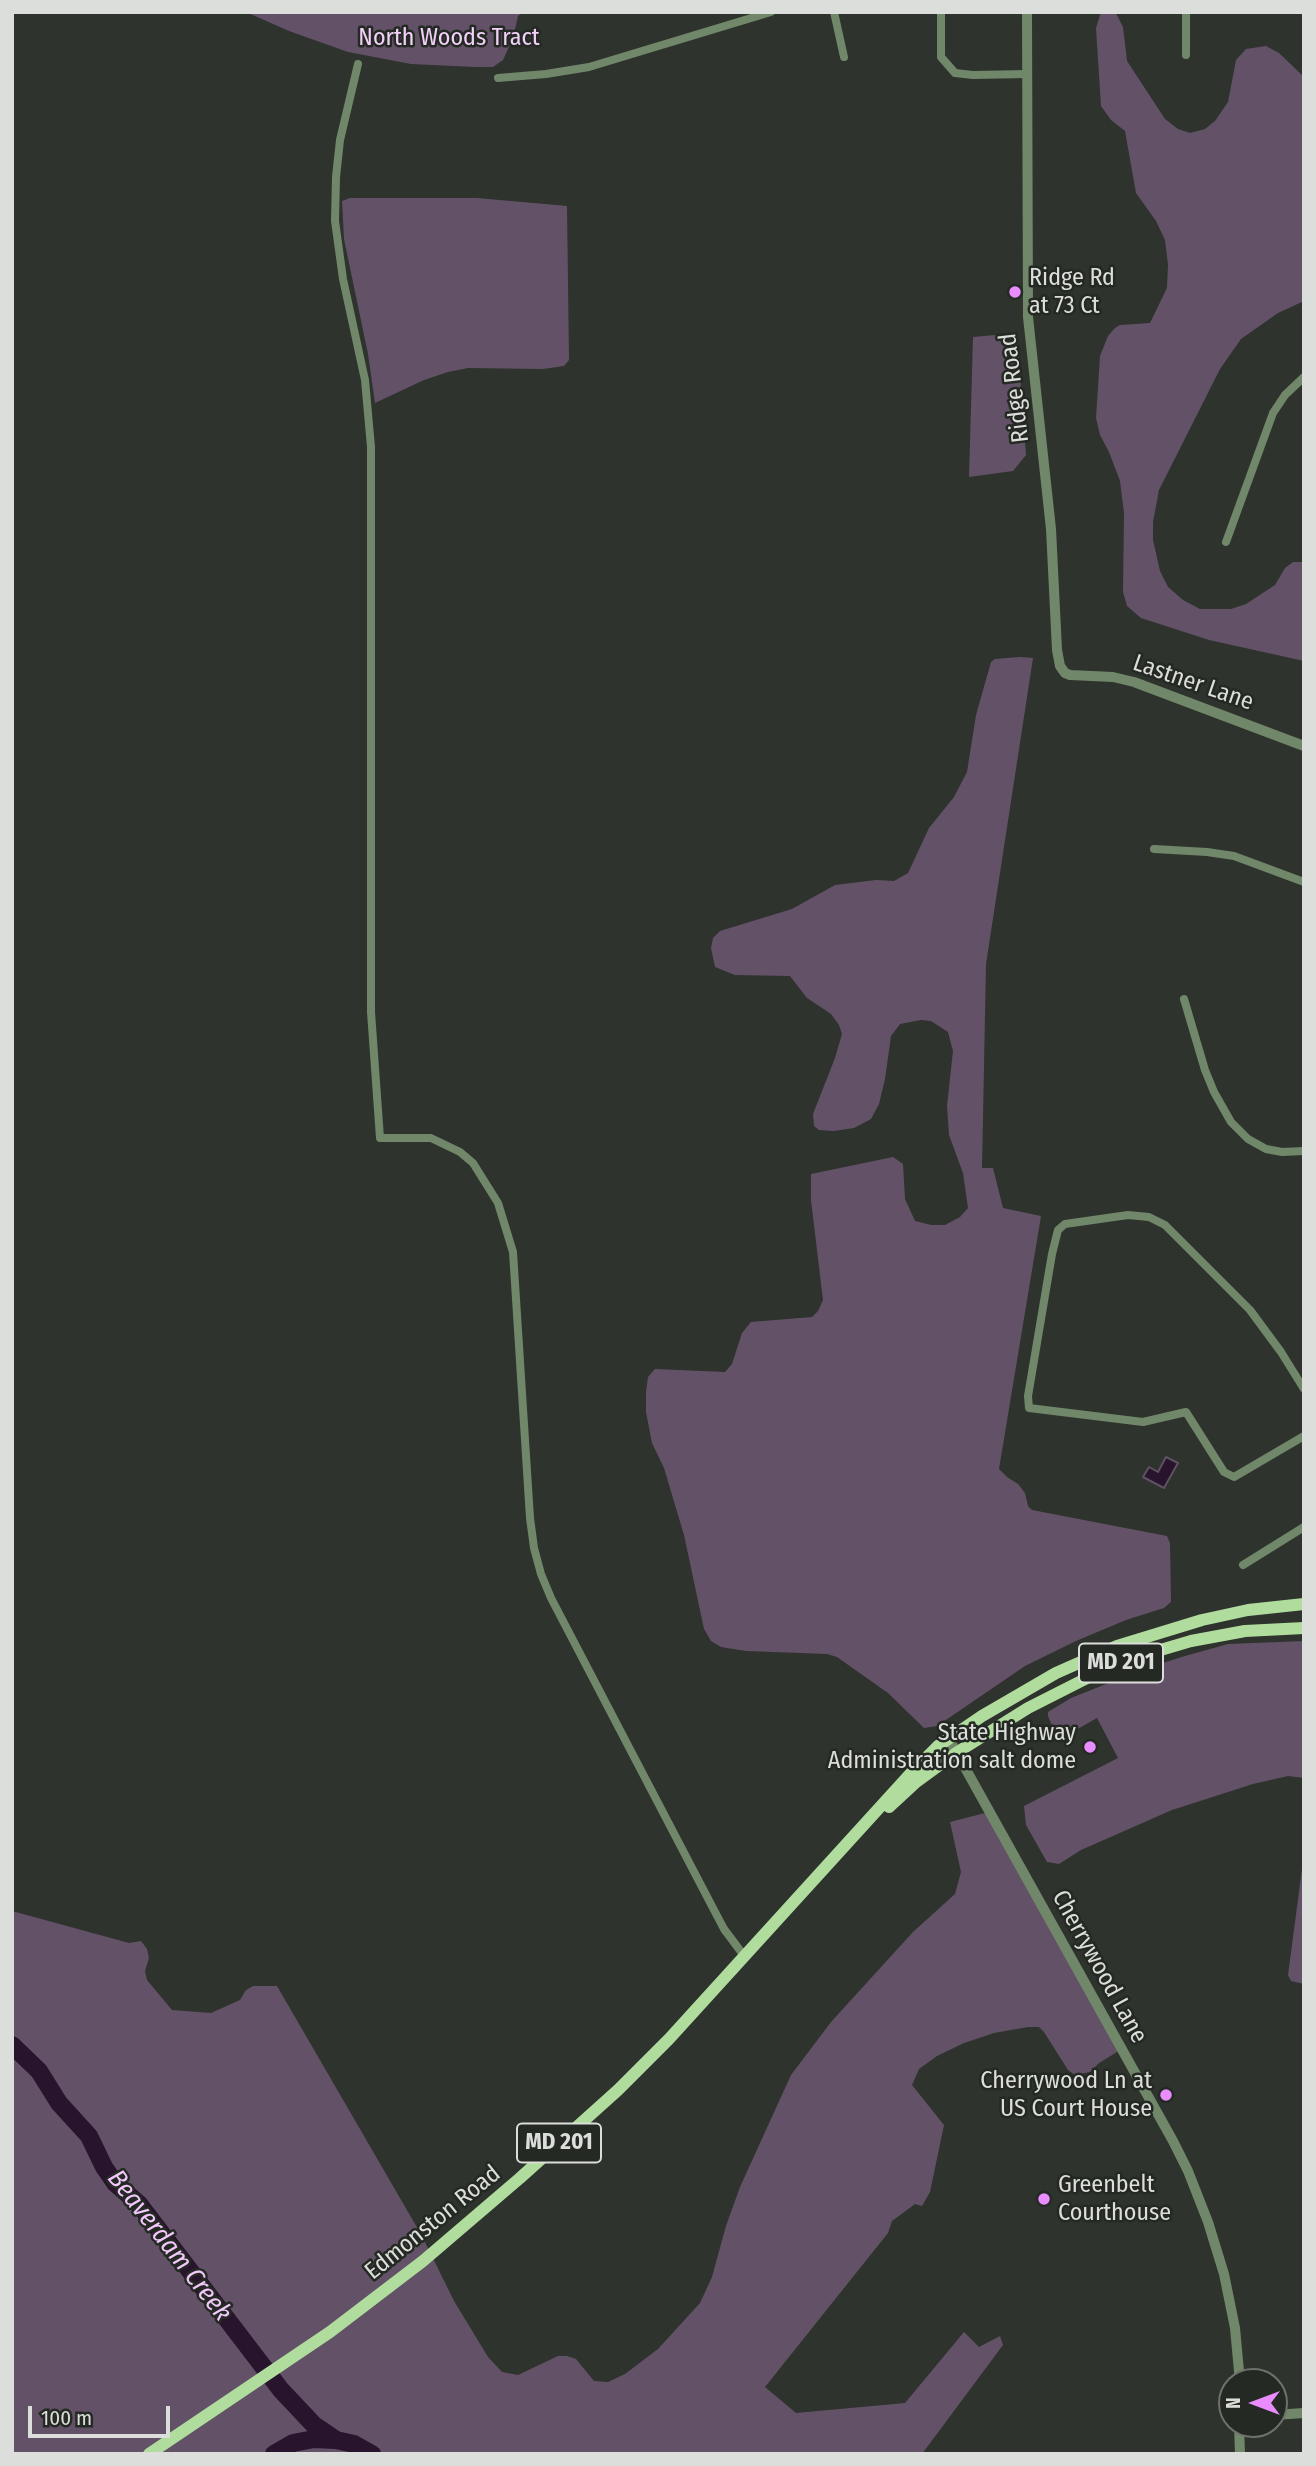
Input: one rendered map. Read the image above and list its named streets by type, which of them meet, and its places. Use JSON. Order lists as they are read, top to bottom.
{
  "streets": {
    "main road": ["MD 201", "Edmonston Road"],
    "street": ["Ridge Road", "Lastner Lane", "Cherrywood Lane"]
  },
  "crossings": [
    ["Ridge Road", "Lastner Lane"],
    ["MD 201", "Cherrywood Lane"],
    ["MD 201", "Edmonston Road"],
    ["Cherrywood Lane", "Edmonston Road"]
  ],
  "water": ["Beaverdam Creek"],
  "parks": ["North Woods Tract"],
  "places": [
    "Ridge Rd at 73 Ct",
    "State Highway Administration salt dome",
    "Cherrywood Ln at US Court House",
    "Greenbelt Courthouse"
  ],
  "scale_bar": "100 m",
  "north": "left"
}
